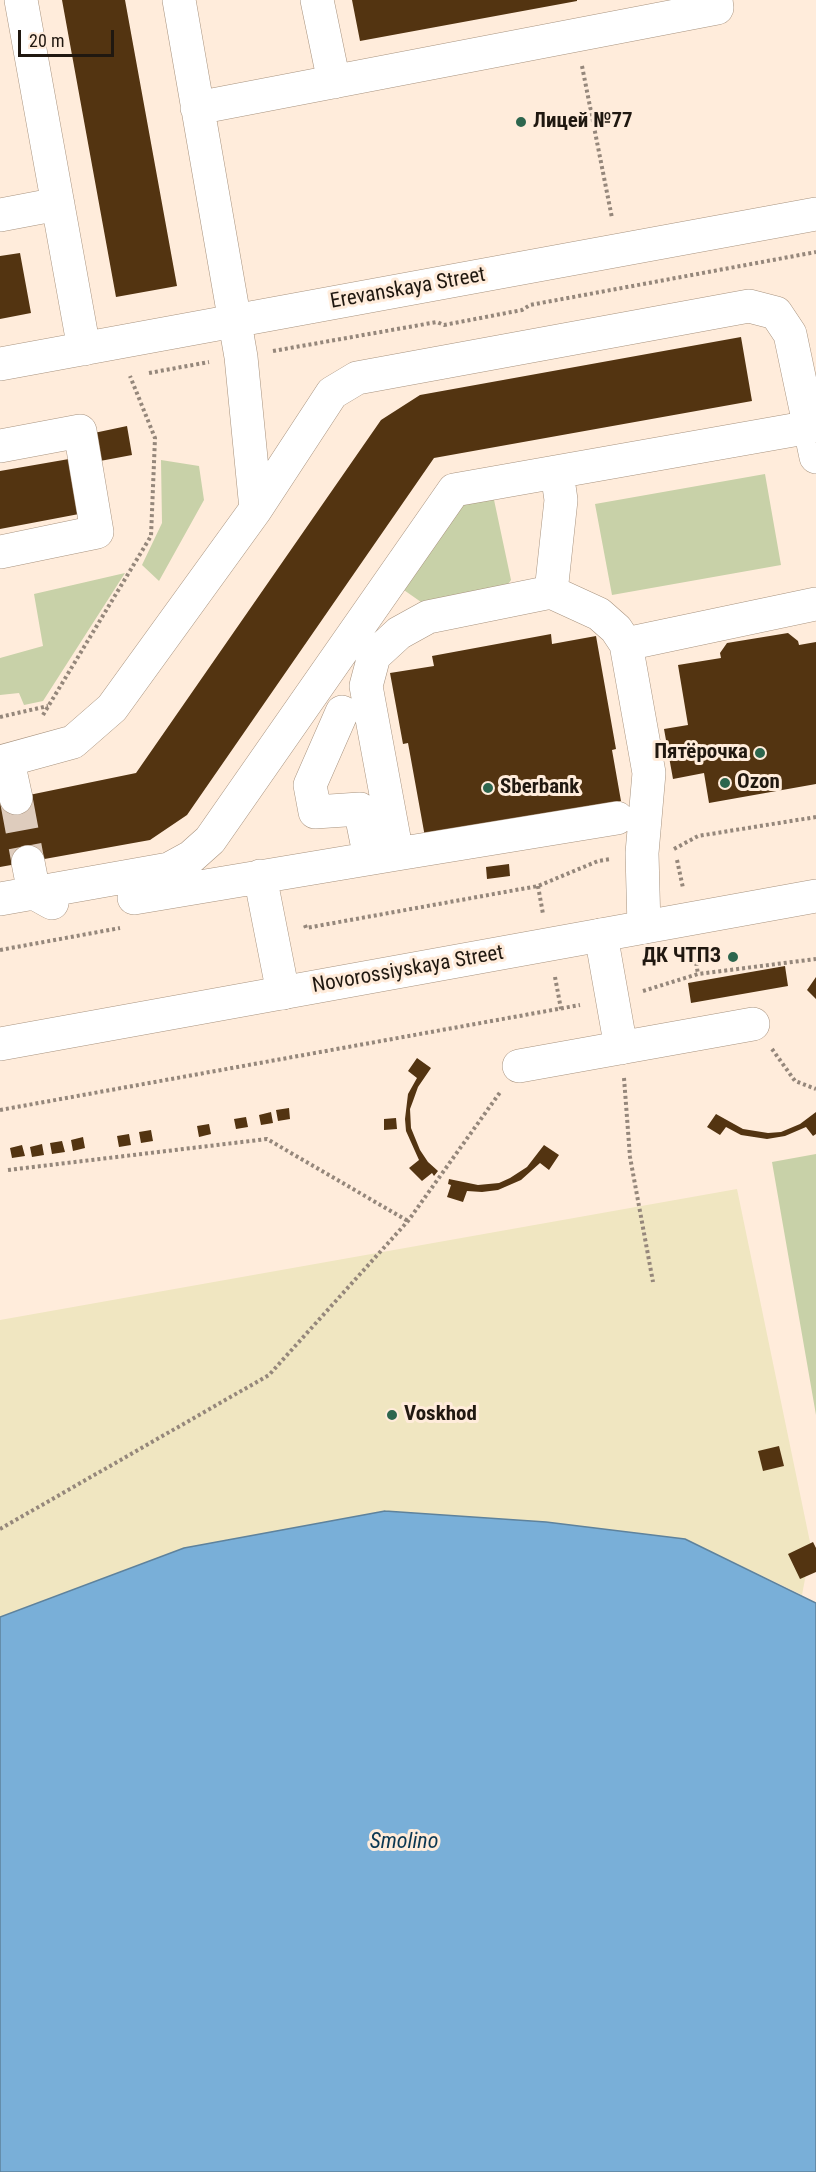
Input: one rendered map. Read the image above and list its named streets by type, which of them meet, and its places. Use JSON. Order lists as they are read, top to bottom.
{
  "streets": {
    "street": ["Erevanskaya Street", "Novorossiyskaya Street"]
  },
  "water": ["Smolino"],
  "places": [
    "Лицей №77",
    "Пятёрочка",
    "Ozon",
    "Sberbank",
    "ДК ЧТПЗ",
    "Voskhod"
  ],
  "scale_bar": "20 m"
}
